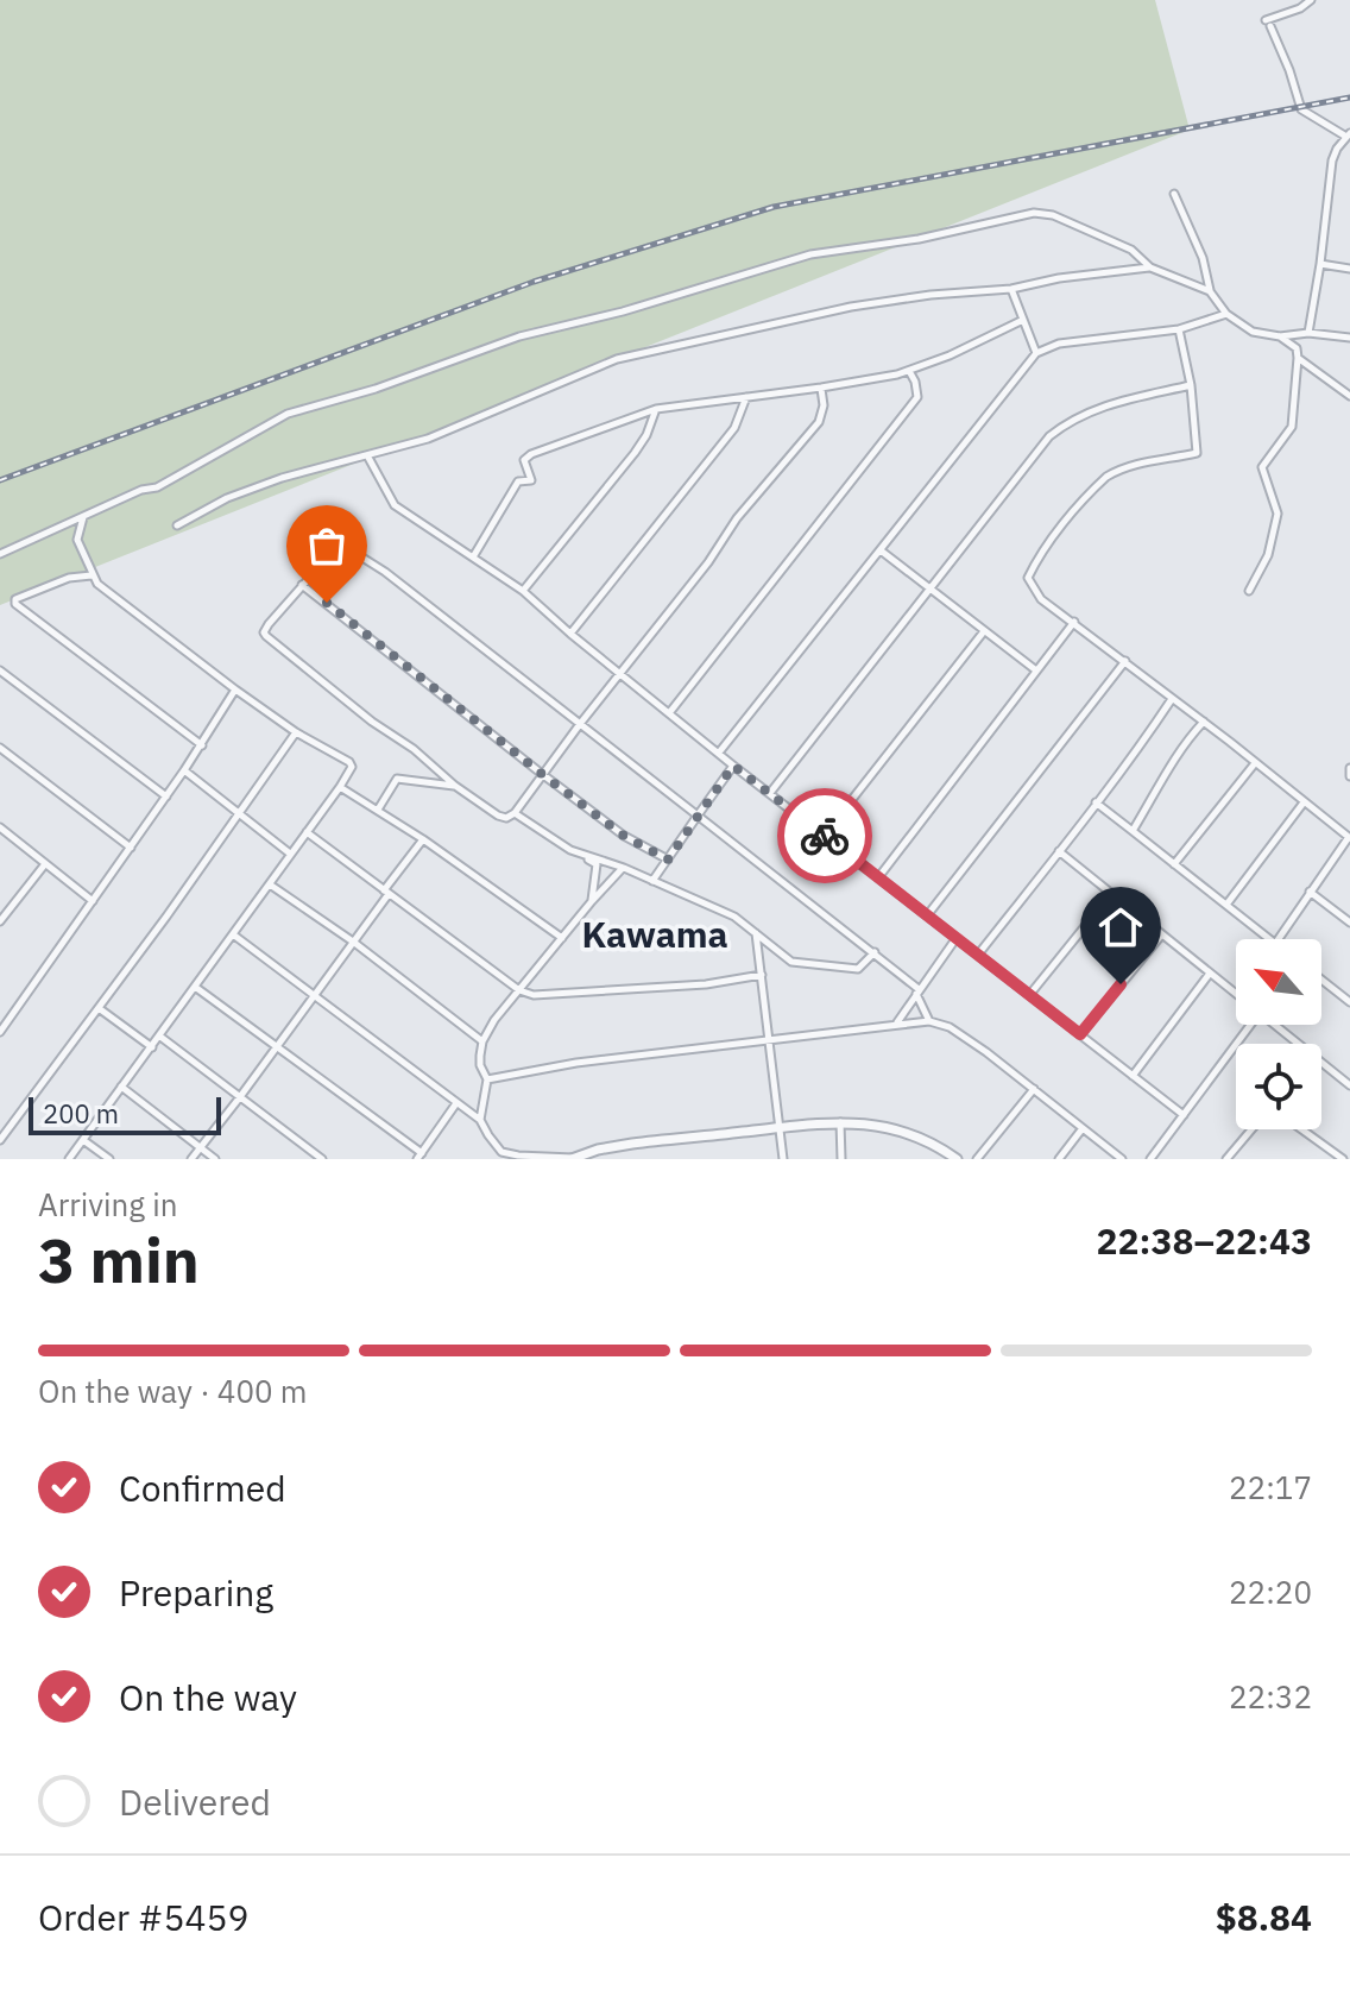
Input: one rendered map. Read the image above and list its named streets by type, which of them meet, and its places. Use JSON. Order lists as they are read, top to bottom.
{
  "districts": ["Kawama"],
  "scale_bar": "200 m",
  "north": "top left",
  "page": {
    "scale": "200 m",
    "heading": ["3 min", "Arriving in", "22:38–22:43"],
    "panel": ["Order #5459", "$8.84"],
    "bar": "On the way · 400 m",
    "list": [
      ["Confirmed", "22:17"],
      ["Preparing", "22:20"],
      ["On the way", "22:32"],
      "Delivered"
    ]
  }
}
